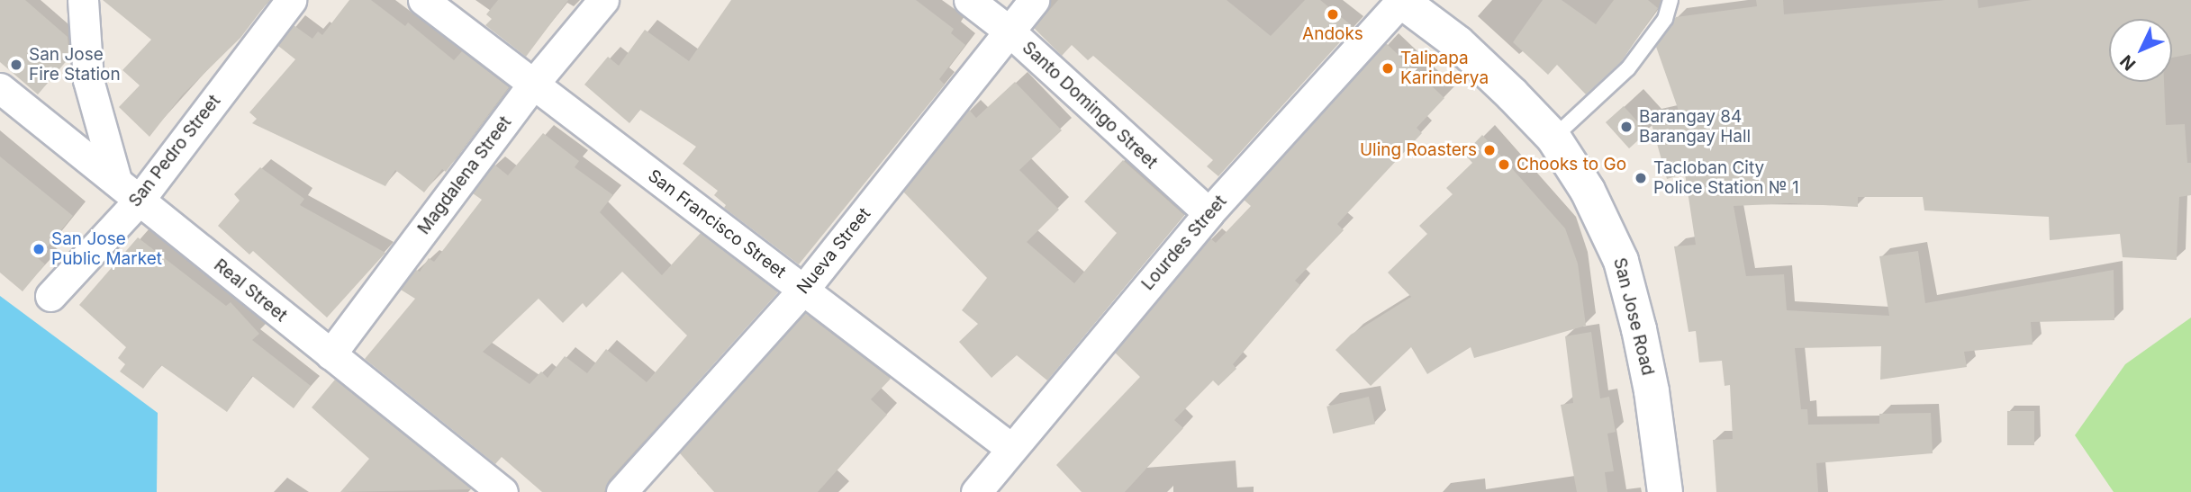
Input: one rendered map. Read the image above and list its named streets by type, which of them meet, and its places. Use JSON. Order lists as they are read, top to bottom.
{
  "streets": {
    "main road": ["San Jose Road"],
    "street": [
      "Santo Domingo Street",
      "San Pedro Street",
      "Magdalena Street",
      "San Francisco Street",
      "Lourdes Street",
      "Nueva Street",
      "Real Street"
    ]
  },
  "crossings": [
    ["Santo Domingo Street", "Lourdes Street"],
    ["Santo Domingo Street", "Nueva Street"],
    ["San Pedro Street", "Real Street"],
    ["Magdalena Street", "San Francisco Street"],
    ["Magdalena Street", "Real Street"],
    ["San Francisco Street", "Lourdes Street"],
    ["San Francisco Street", "Nueva Street"],
    ["Lourdes Street", "San Jose Road"]
  ],
  "places": [
    "Andoks",
    "San Jose Fire Station",
    "Talipapa Karinderya",
    "Barangay 84 Barangay Hall",
    "Uling Roasters",
    "Chooks to Go",
    "Tacloban City Police Station № 1",
    "San Jose Public Market"
  ],
  "north": "bottom left"
}
